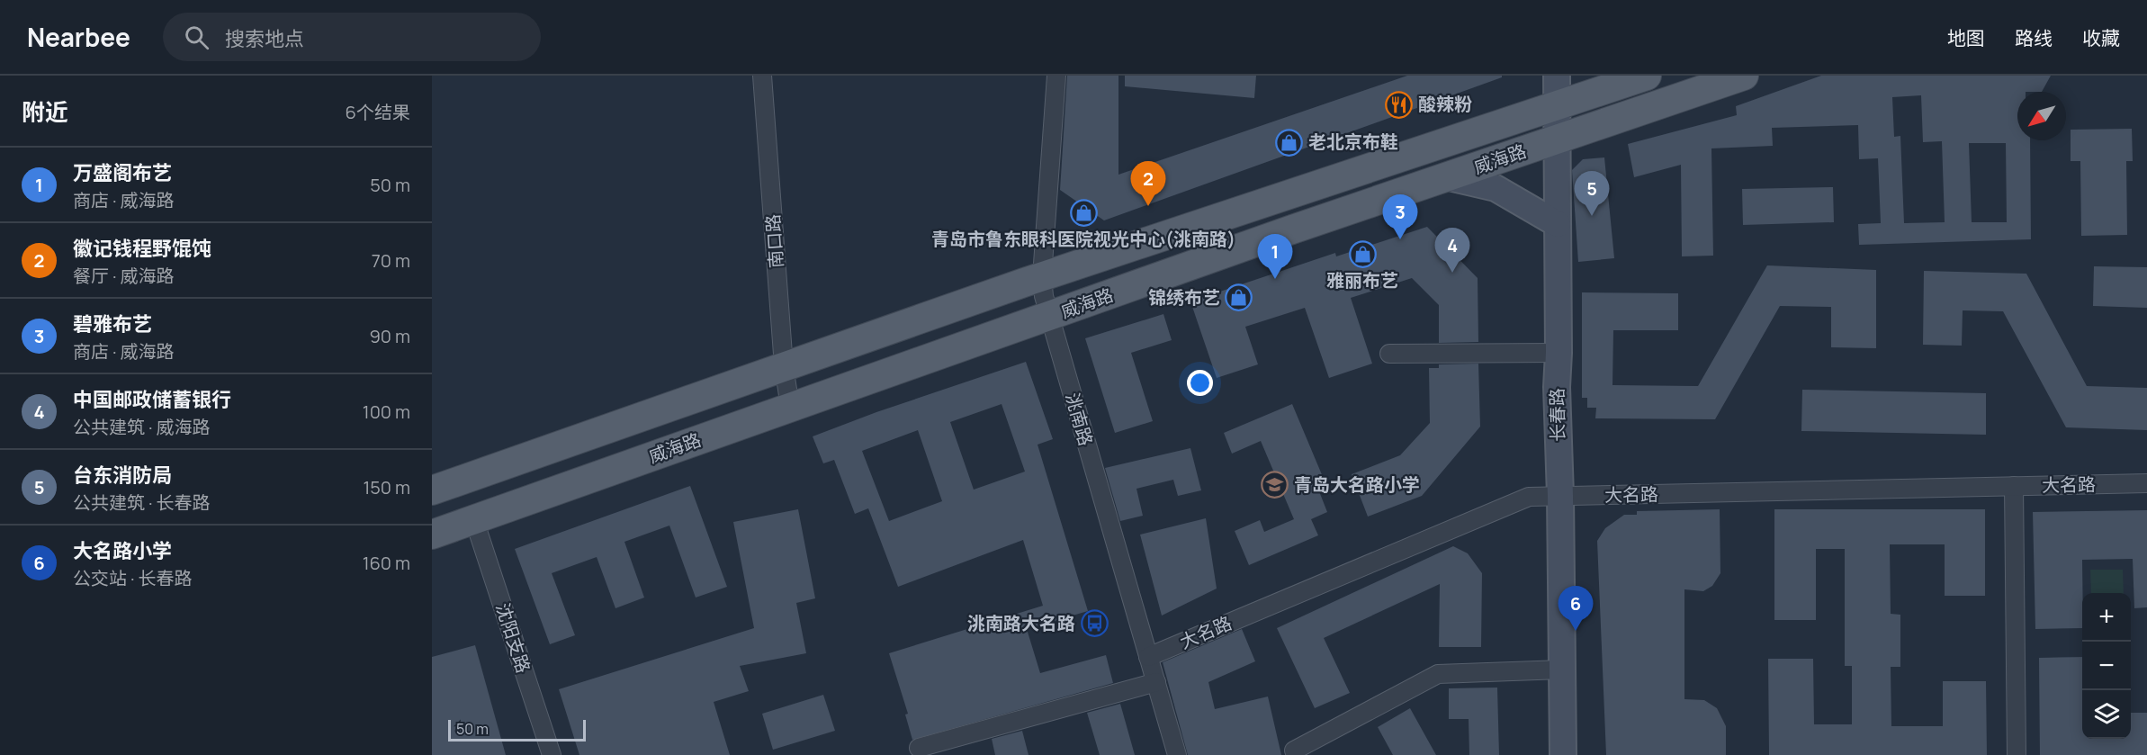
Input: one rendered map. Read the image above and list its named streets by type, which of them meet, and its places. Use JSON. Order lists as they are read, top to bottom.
{
  "streets": {
    "main road": ["威海路", "长春路"],
    "street": [
      "南口路",
      "洮南路",
      "大名路",
      "沈阳支路"
    ]
  },
  "crossings": [
    ["威海路", "南口路"],
    ["威海路", "长春路"],
    ["威海路", "洮南路"],
    ["威海路", "沈阳支路"],
    ["长春路", "大名路"],
    ["洮南路", "大名路"]
  ],
  "places": {
    "restaurant": ["酸辣粉"],
    "shop": [
      "老北京布鞋",
      "青岛市鲁东眼科医院视光中心(洮南路)",
      "雅丽布艺",
      "锦绣布艺"
    ],
    "school or university": ["青岛大名路小学"],
    "bus stop": ["洮南路大名路"]
  },
  "scale_bar": "50 m",
  "north": "bottom left",
  "page": {
    "header": "Nearbee",
    "search": "搜索地点",
    "nav": ["地图", "路线", "收藏"],
    "heading": ["附近", "6个结果"],
    "list": [
      {
        "mark": "1",
        "name": "万盛阁布艺",
        "note": "商店 · 威海路",
        "value": "50 m"
      },
      {
        "mark": "2",
        "name": "徽记钱程野馄饨",
        "note": "餐厅 · 威海路",
        "value": "70 m"
      },
      {
        "mark": "3",
        "name": "碧雅布艺",
        "note": "商店 · 威海路",
        "value": "90 m"
      },
      {
        "mark": "4",
        "name": "中国邮政储蓄银行",
        "note": "公共建筑 · 威海路",
        "value": "100 m"
      },
      {
        "mark": "5",
        "name": "台东消防局",
        "note": "公共建筑 · 长春路",
        "value": "150 m"
      },
      {
        "mark": "6",
        "name": "大名路小学",
        "note": "公交站 · 长春路",
        "value": "160 m"
      }
    ],
    "pins": [
      "2",
      "5",
      "3",
      "4",
      "1",
      "6"
    ],
    "map_buttons": ["+", "−"],
    "scale": "50 m"
  }
}
